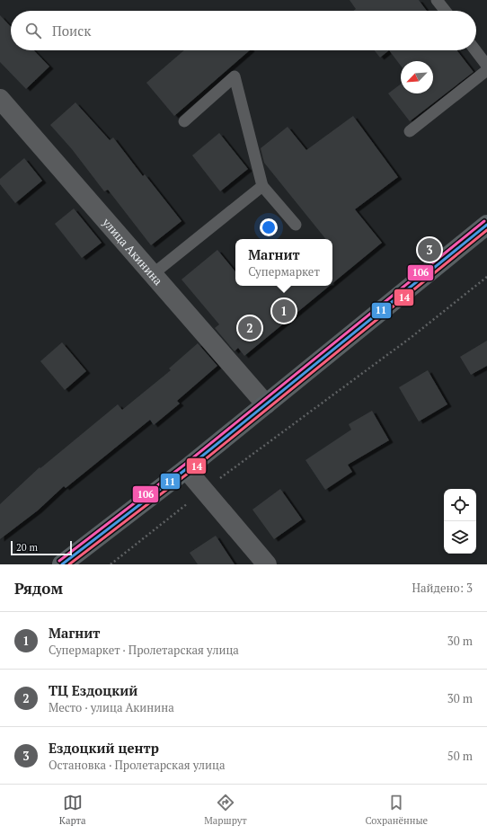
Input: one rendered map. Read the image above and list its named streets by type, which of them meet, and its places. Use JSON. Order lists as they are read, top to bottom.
{
  "streets": {
    "street": ["улица Акинина"]
  },
  "lines": ["transit line 106", "transit line 11", "transit line 14"],
  "scale_bar": "20 m",
  "north": "bottom left",
  "page": {
    "search": "Поиск",
    "pins": ["3", "1", "2"],
    "popup": ["Магнит", "Супермаркет"],
    "scale": "20 m",
    "heading": ["Рядом", "Найдено: 3"],
    "list": [
      {
        "mark": "1",
        "name": "Магнит",
        "note": "Супермаркет · Пролетарская улица",
        "value": "30 m"
      },
      {
        "mark": "2",
        "name": "ТЦ Ездоцкий",
        "note": "Место · улица Акинина",
        "value": "30 m"
      },
      {
        "mark": "3",
        "name": "Ездоцкий центр",
        "note": "Остановка · Пролетарская улица",
        "value": "50 m"
      }
    ],
    "nav": ["Карта", "Маршрут", "Сохранённые"]
  }
}
